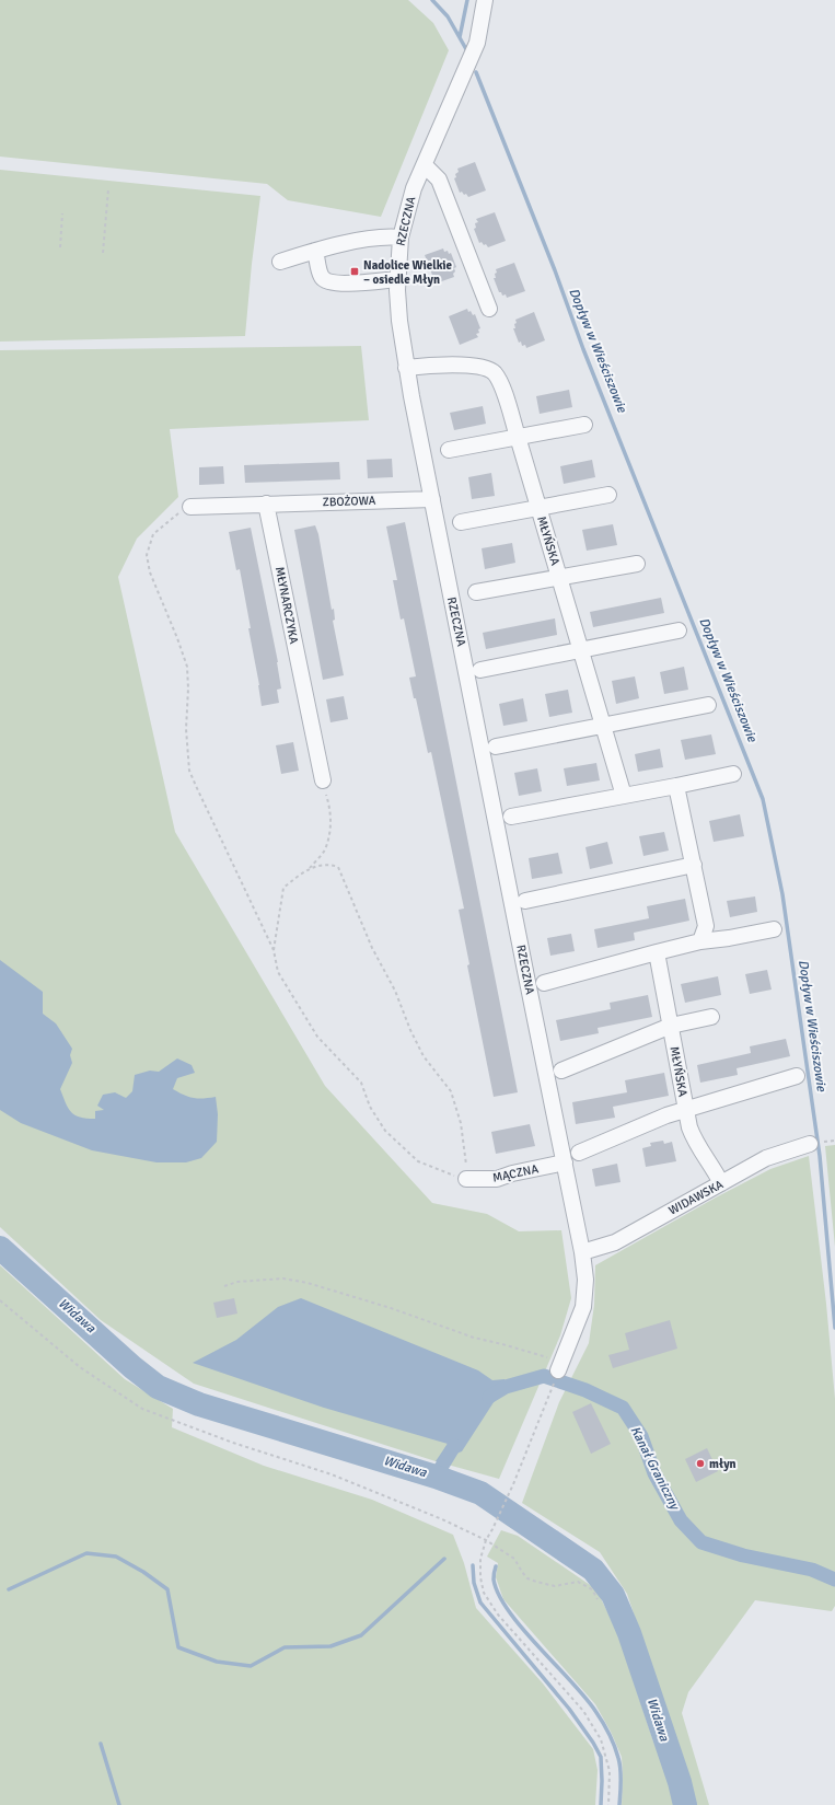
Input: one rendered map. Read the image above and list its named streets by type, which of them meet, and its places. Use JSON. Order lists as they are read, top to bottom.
{
  "streets": {
    "street": [
      "RZECZNA",
      "ZBOŻOWA",
      "MŁYŃSKA",
      "MŁYNARCZYKA",
      "MĄCZNA",
      "WIDAWSKA"
    ]
  },
  "crossings": [
    ["RZECZNA", "ZBOŻOWA"],
    ["RZECZNA", "MŁYŃSKA"],
    ["RZECZNA", "MĄCZNA"],
    ["RZECZNA", "WIDAWSKA"],
    ["ZBOŻOWA", "MŁYNARCZYKA"],
    ["MŁYŃSKA", "WIDAWSKA"]
  ],
  "water": ["Dopływ w Wieściszowie", "Widawa", "Kanał Graniczny"],
  "places": {
    "transit": ["Nadolice Wielkie – osiedle Młyn"],
    "other": ["młyn"]
  }
}
